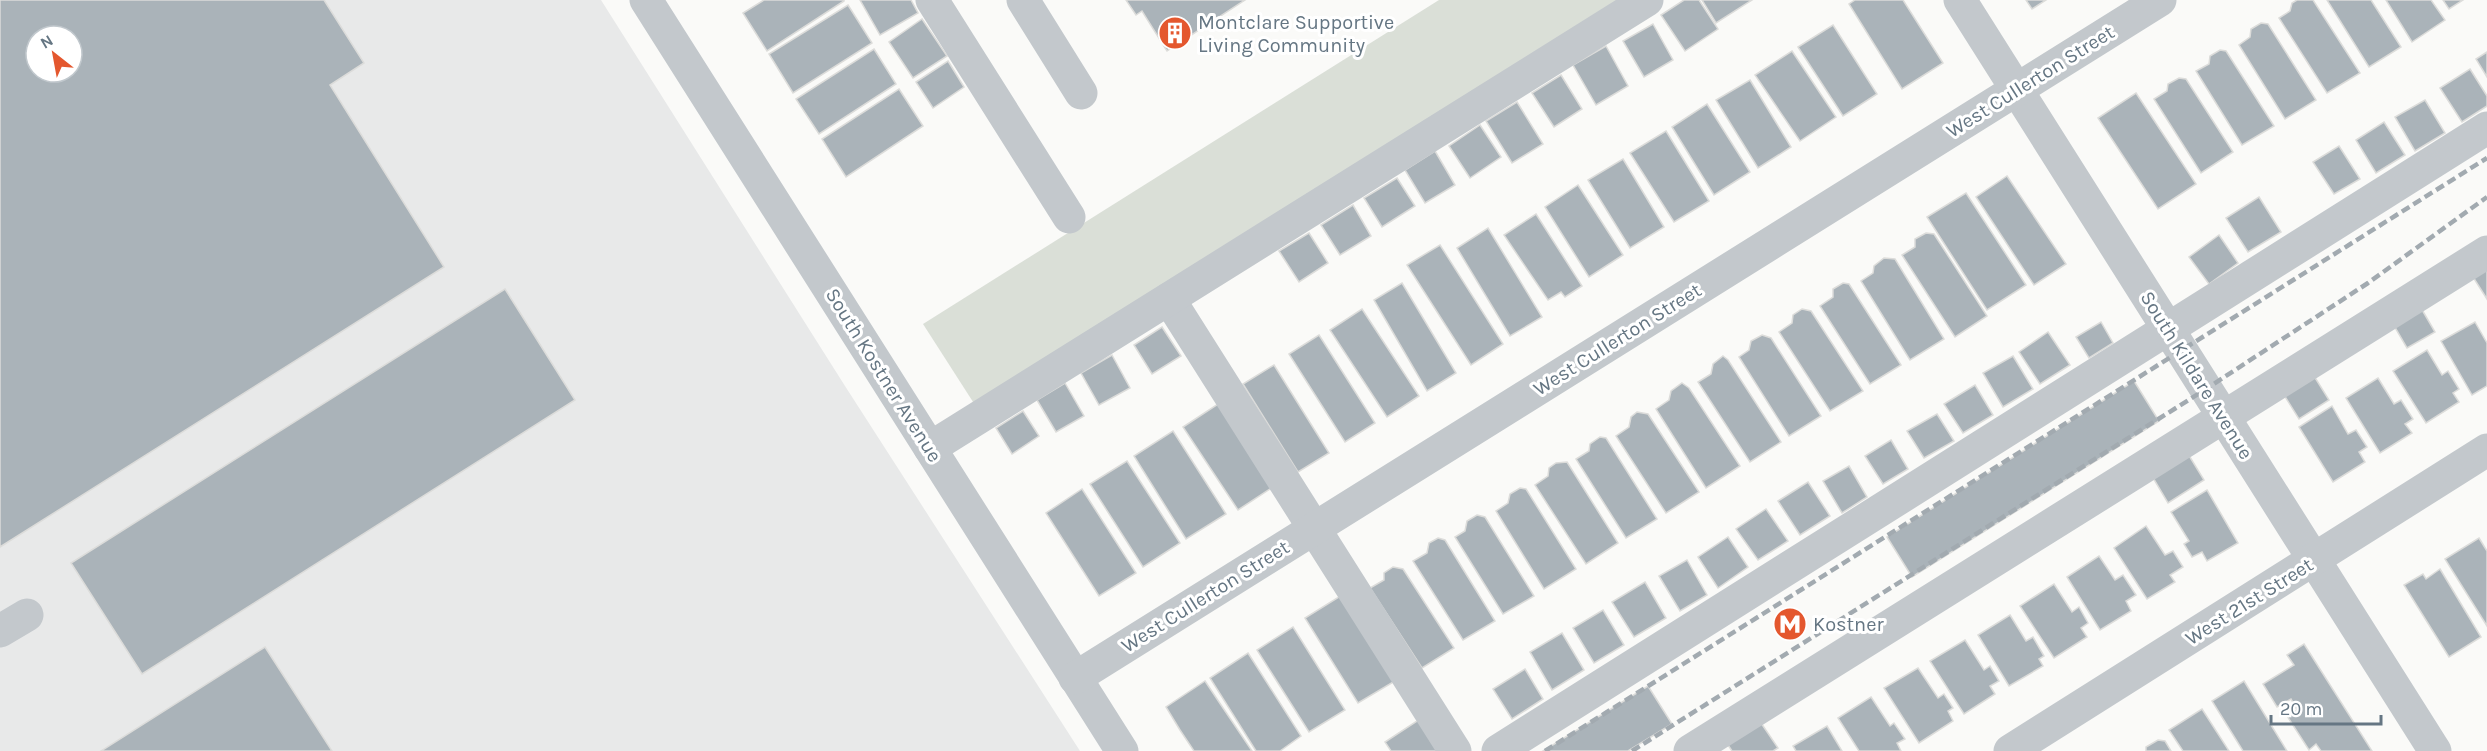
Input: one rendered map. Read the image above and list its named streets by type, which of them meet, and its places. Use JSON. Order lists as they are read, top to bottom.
{
  "streets": {
    "street": [
      "West Cullerton Street",
      "South Kostner Avenue",
      "South Kildare Avenue",
      "West 21st Street"
    ]
  },
  "crossings": [
    ["West Cullerton Street", "South Kostner Avenue"],
    ["West Cullerton Street", "South Kildare Avenue"],
    ["South Kildare Avenue", "West 21st Street"]
  ],
  "places": {
    "building": ["Montclare Supportive Living Community"],
    "metro station": ["Kostner"]
  },
  "scale_bar": "20 m",
  "north": "top left"
}
